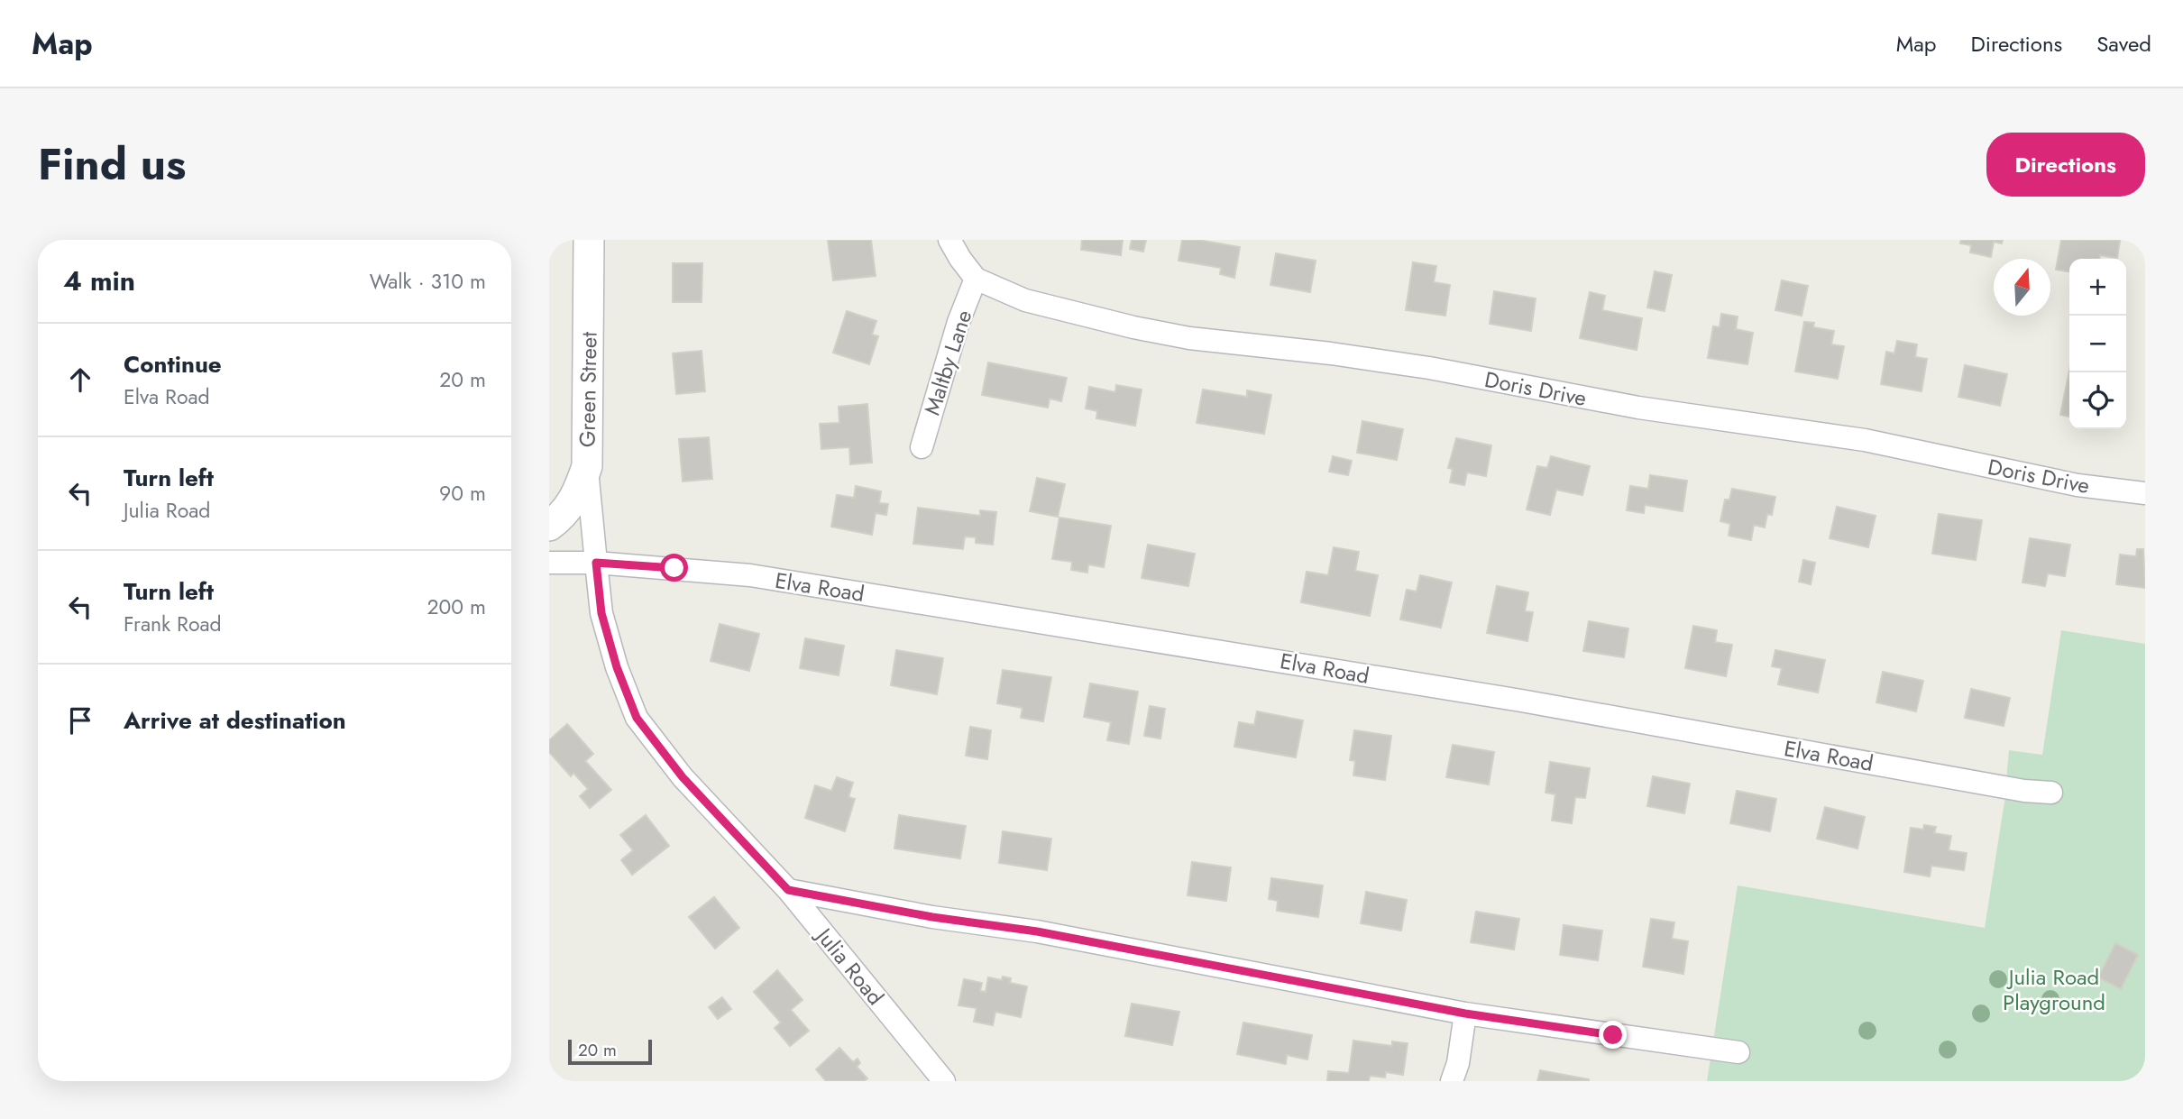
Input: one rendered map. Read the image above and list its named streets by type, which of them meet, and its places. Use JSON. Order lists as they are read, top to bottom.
{
  "streets": {
    "main road": ["Green Street"],
    "street": [
      "Maltby Lane",
      "Doris Drive",
      "Elva Road",
      "Julia Road"
    ]
  },
  "crossings": [
    ["Maltby Lane", "Doris Drive"],
    ["Green Street", "Julia Road"],
    ["Elva Road", "Julia Road"]
  ],
  "parks": ["Julia Road Playground"],
  "scale_bar": "20 m",
  "north": "top",
  "page": {
    "header": "Map",
    "nav": ["Map", "Directions", "Saved"],
    "title": "Find us",
    "buttons": "Directions",
    "heading": ["4 min", "Walk · 310 m"],
    "map_buttons": ["+", "−"],
    "list": [
      ["Continue", "Elva Road", "20 m"],
      ["Turn left", "Julia Road", "90 m"],
      ["Turn left", "Frank Road", "200 m"],
      "Arrive at destination"
    ],
    "scale": "20 m"
  }
}
